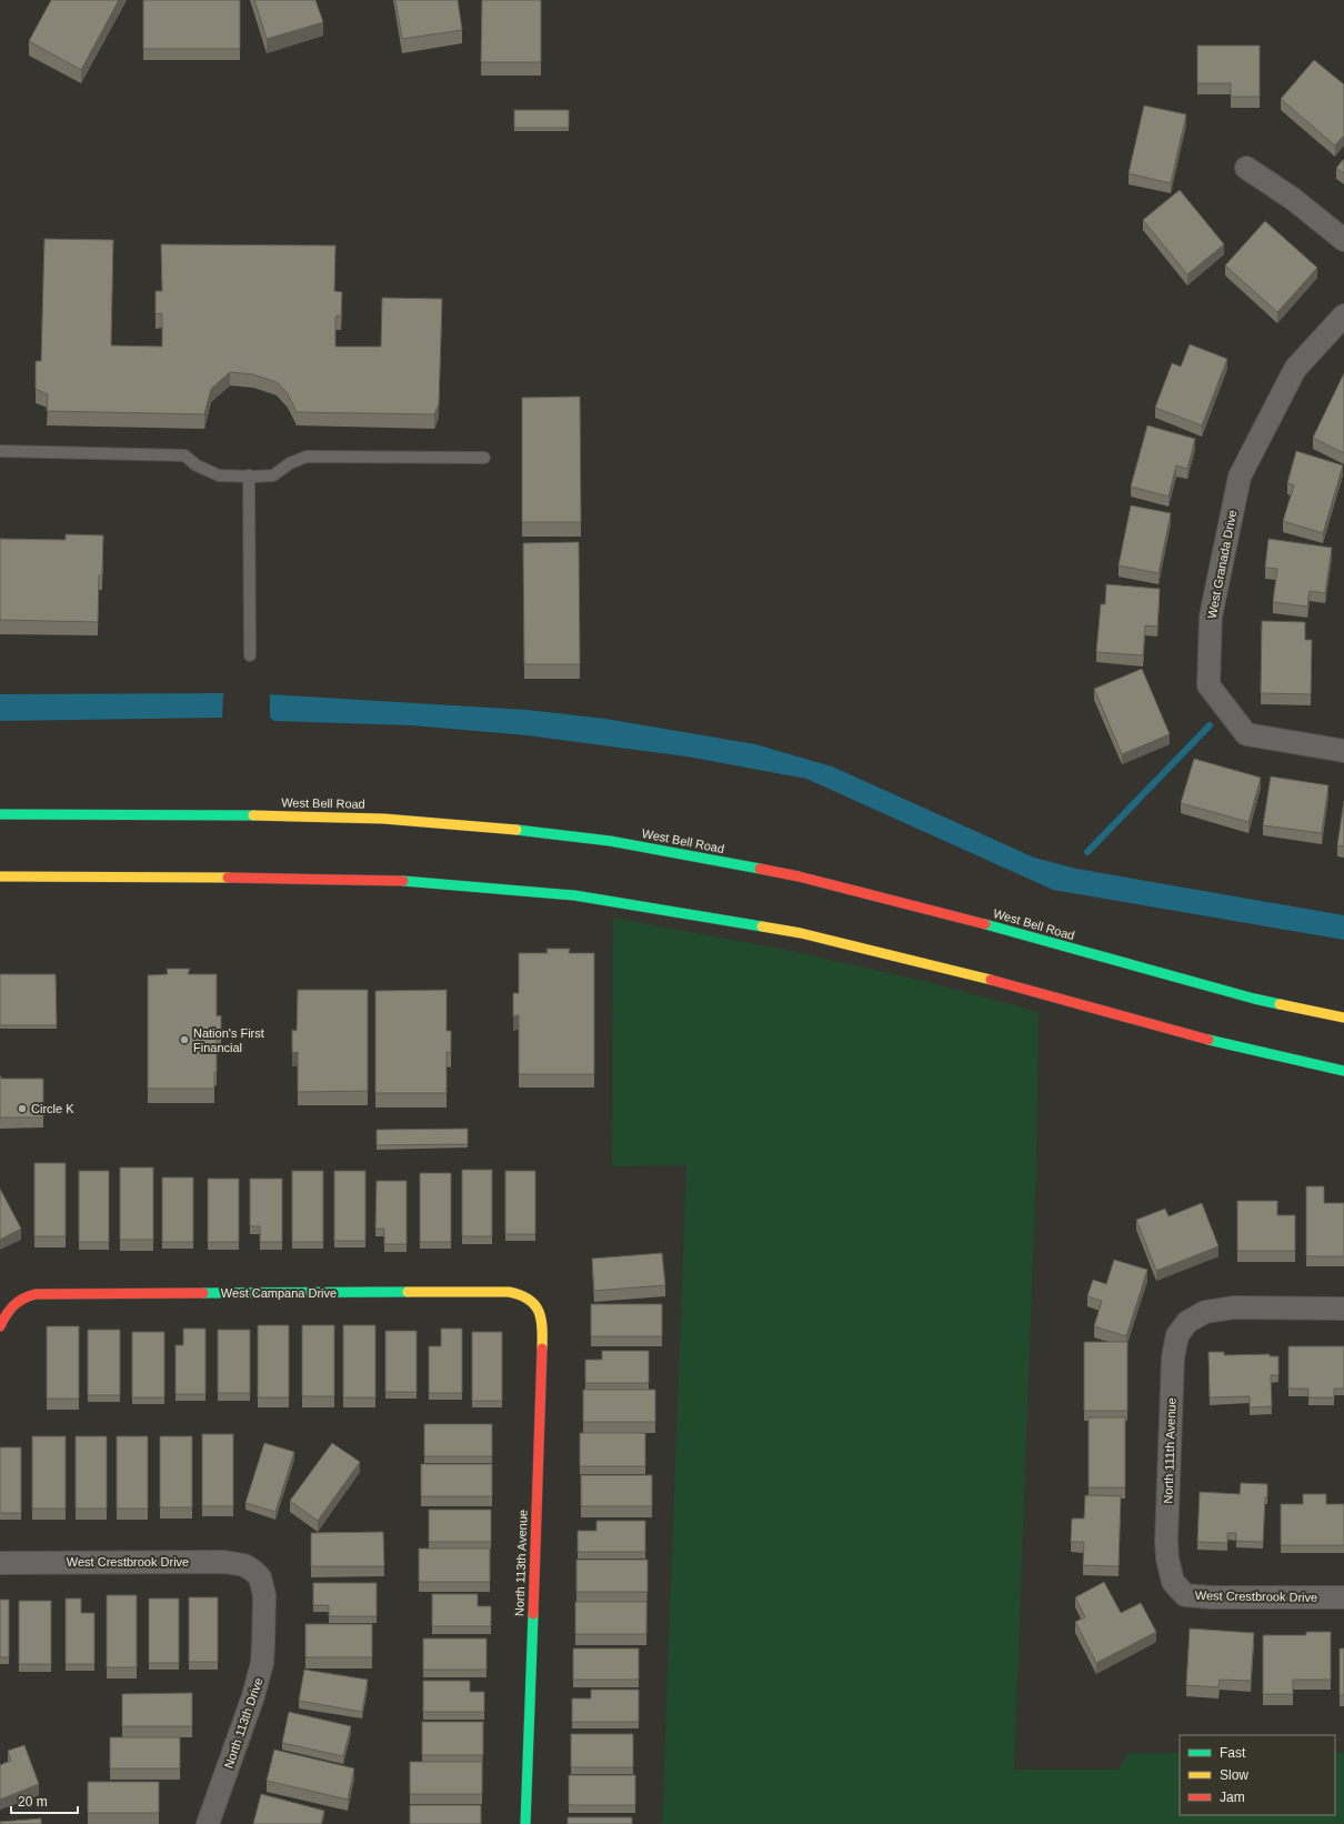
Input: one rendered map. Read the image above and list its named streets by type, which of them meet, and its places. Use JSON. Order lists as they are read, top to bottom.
{
  "streets": {
    "main road": ["West Bell Road", "West Campana Drive", "North 113th Avenue"],
    "street": [
      "West Granada Drive",
      "North 111th Avenue",
      "West Crestbrook Drive",
      "North 113th Drive"
    ]
  },
  "crossings": [
    ["West Campana Drive", "North 113th Avenue"],
    ["North 111th Avenue", "West Crestbrook Drive"],
    ["West Crestbrook Drive", "North 113th Drive"]
  ],
  "places": ["Nation's First Financial", "Circle K"],
  "legend": ["Fast", "Slow", "Jam"],
  "scale_bar": "20 m"
}
